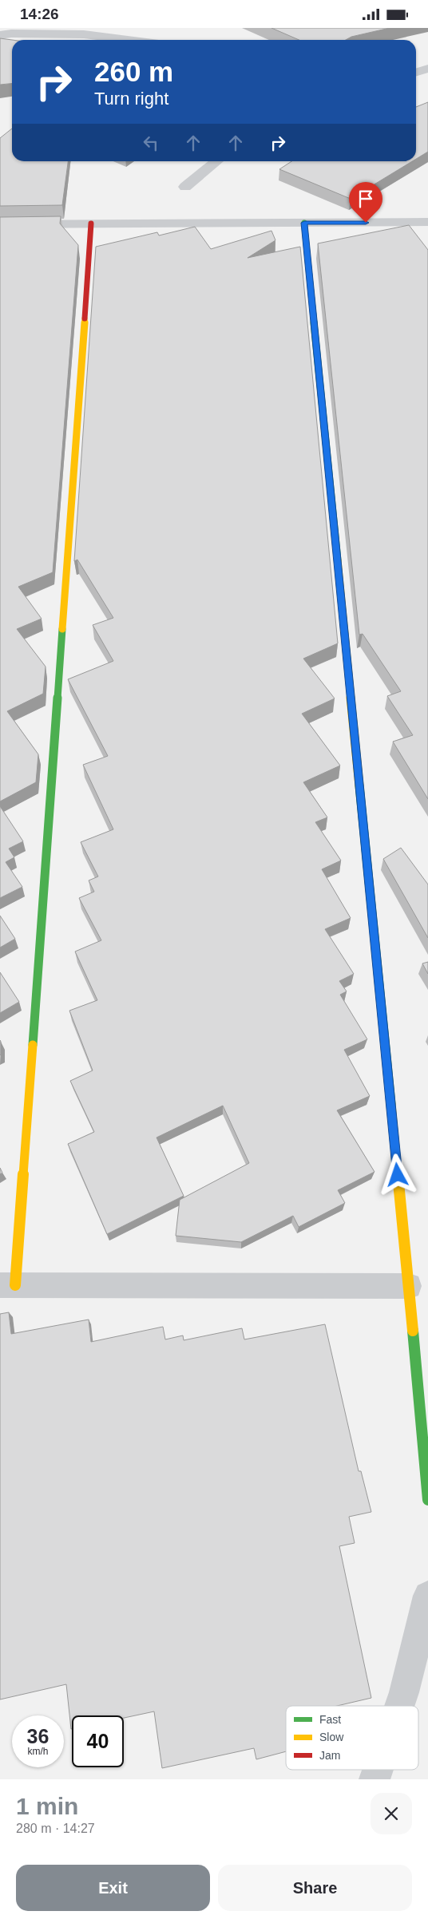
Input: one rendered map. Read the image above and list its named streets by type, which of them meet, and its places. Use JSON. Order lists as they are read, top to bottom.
{
  "legend": ["Fast", "Slow", "Jam"],
  "page": {
    "status": "14:26",
    "turn": ["260 m", "Turn right"],
    "speed": "36 km/h",
    "limit": "40",
    "heading": ["1 min", "280 m · 14:27"],
    "buttons": ["Exit", "Share"]
  }
}
